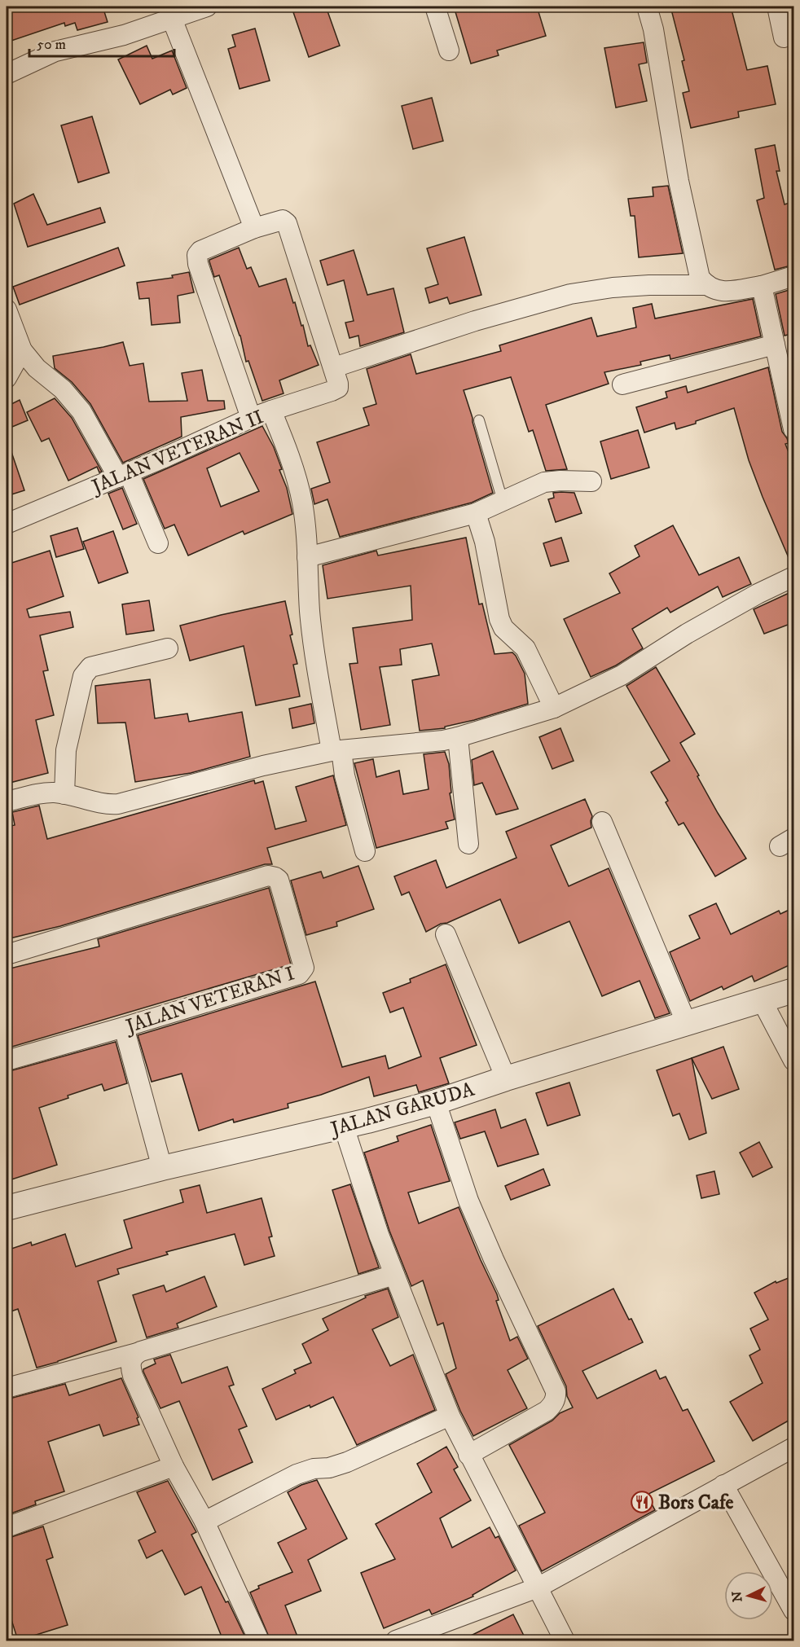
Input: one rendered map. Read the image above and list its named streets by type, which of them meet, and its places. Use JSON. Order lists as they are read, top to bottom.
{
  "streets": {
    "street": ["JALAN VETERAN II", "JALAN VETERAN I", "JALAN GARUDA"]
  },
  "places": {
    "restaurant": ["Bors Cafe"]
  },
  "scale_bar": "50 m",
  "north": "left"
}
